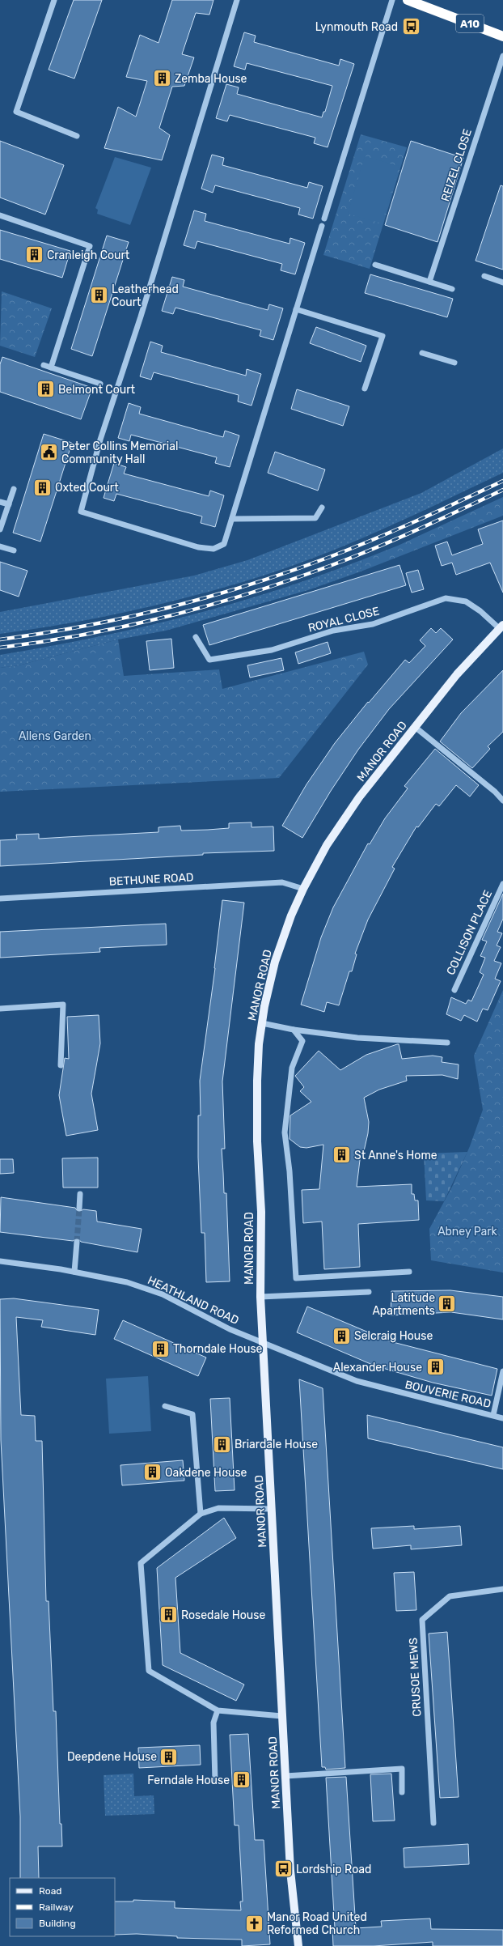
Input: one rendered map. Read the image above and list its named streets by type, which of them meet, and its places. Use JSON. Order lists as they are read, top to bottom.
{
  "streets": {
    "highway": ["A10"],
    "main road": ["MANOR ROAD"],
    "street": [
      "REIZEL CLOSE",
      "ROYAL CLOSE",
      "BETHUNE ROAD",
      "COLLISON PLACE",
      "HEATHLAND ROAD",
      "BOUVERIE ROAD",
      "CRUSOE MEWS"
    ]
  },
  "crossings": [
    ["ROYAL CLOSE", "MANOR ROAD"],
    ["MANOR ROAD", "BETHUNE ROAD"],
    ["MANOR ROAD", "HEATHLAND ROAD"],
    ["MANOR ROAD", "BOUVERIE ROAD"],
    ["HEATHLAND ROAD", "BOUVERIE ROAD"]
  ],
  "parks": ["Allens Garden", "Abney Park"],
  "places": {
    "bus stop": ["Lynmouth Road", "Lordship Road"],
    "building": [
      "Zemba House",
      "Cranleigh Court",
      "Leatherhead Court",
      "Belmont Court",
      "Oxted Court",
      "St Anne's Home",
      "Latitude Apartments",
      "Selcraig House",
      "Thorndale House",
      "Alexander House",
      "Briardale House",
      "Oakdene House",
      "Rosedale House",
      "Deepdene House",
      "Ferndale House"
    ],
    "public building": ["Peter Collins Memorial Community Hall"],
    "church": ["Manor Road United Reformed Church"]
  },
  "legend": ["Road", "Railway", "Building"]
}
